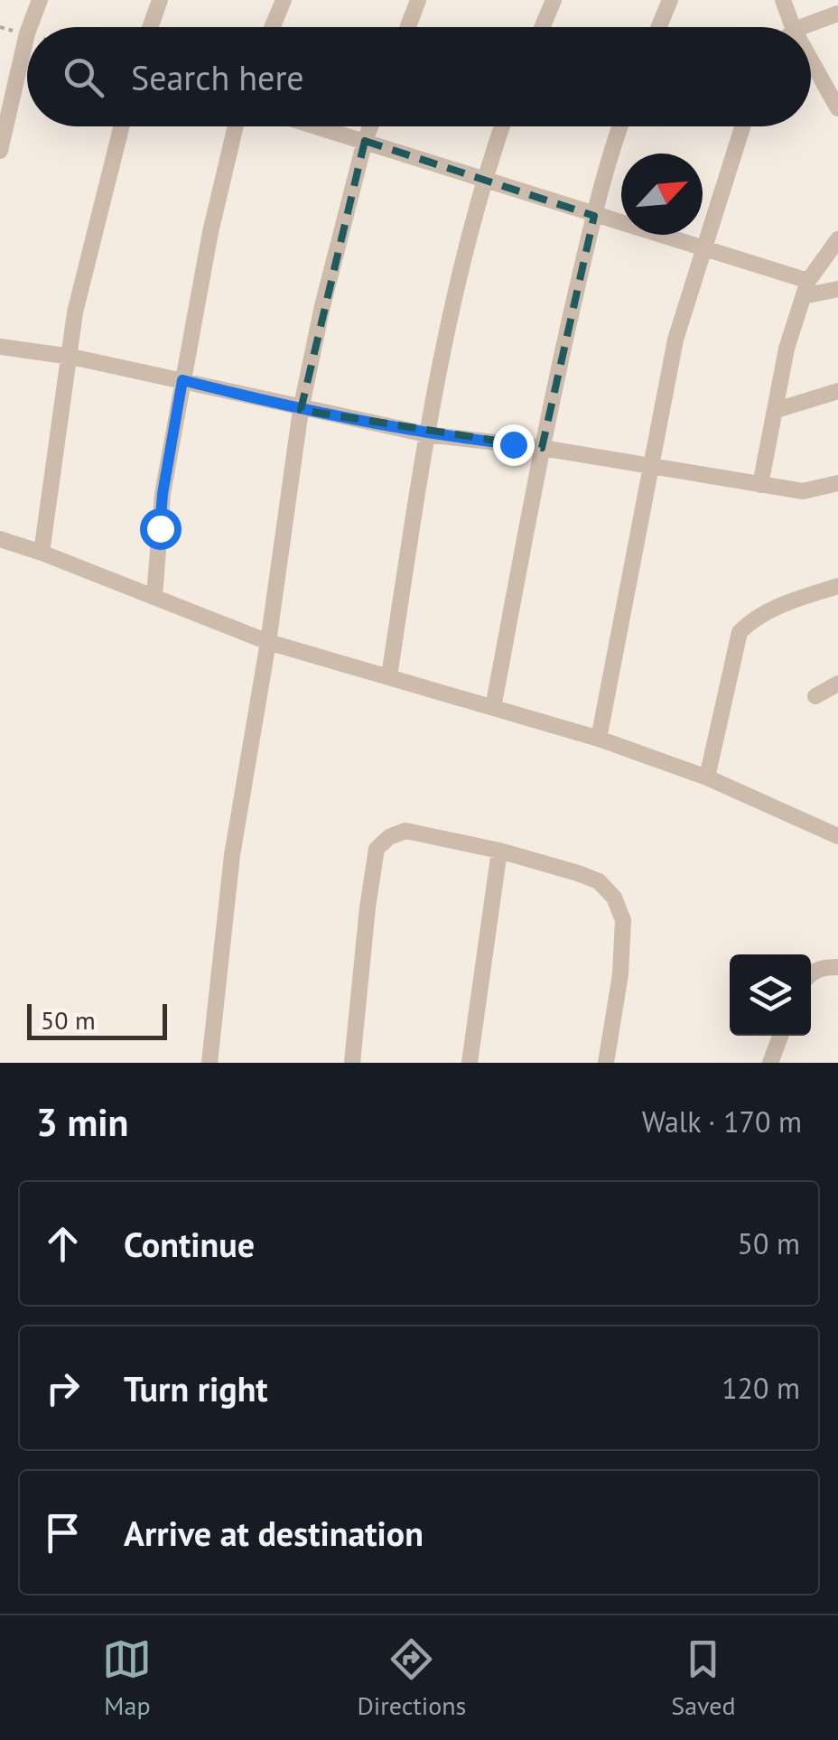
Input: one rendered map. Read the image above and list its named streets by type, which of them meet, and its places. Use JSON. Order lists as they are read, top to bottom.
{
  "scale_bar": "50 m",
  "north": "top right",
  "page": {
    "search": "Search here",
    "scale": "50 m",
    "heading": ["3 min", "Walk · 170 m"],
    "list": [
      ["Continue", "50 m"],
      ["Turn right", "120 m"],
      "Arrive at destination"
    ],
    "nav": ["Map", "Directions", "Saved"]
  }
}
